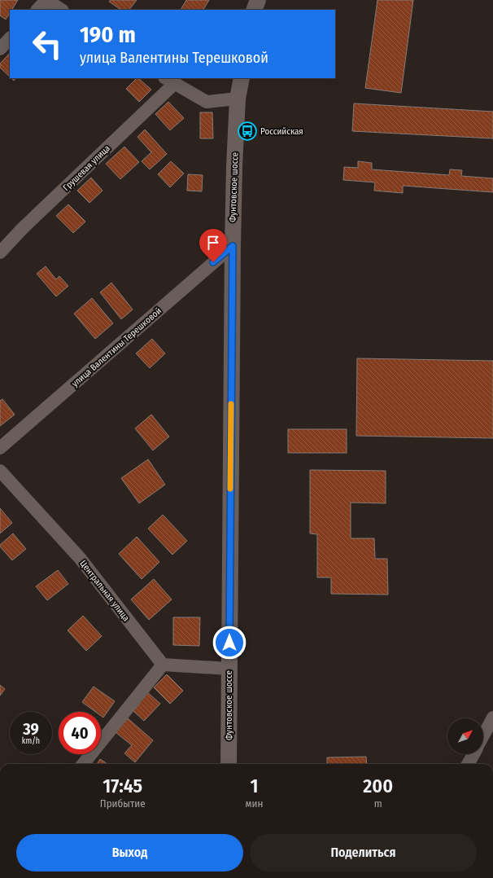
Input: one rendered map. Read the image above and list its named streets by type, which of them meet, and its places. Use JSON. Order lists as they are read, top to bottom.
{
  "streets": {
    "street": [
      "Грушевая улица",
      "Фунтовское шоссе",
      "улица Валентины Терешковой",
      "Центральная улица"
    ]
  },
  "crossings": [
    ["Фунтовское шоссе", "улица Валентины Терешковой"]
  ],
  "places": {
    "bus stop": ["Российская"]
  },
  "north": "top right",
  "page": {
    "turn": ["190 m", "улица Валентины Терешковой"],
    "speed": "39 km/h",
    "limit": "40",
    "eta": [
      "17:45",
      "Прибытие",
      "1",
      "мин",
      "200",
      "m"
    ],
    "buttons": ["Выход", "Поделиться"]
  }
}
